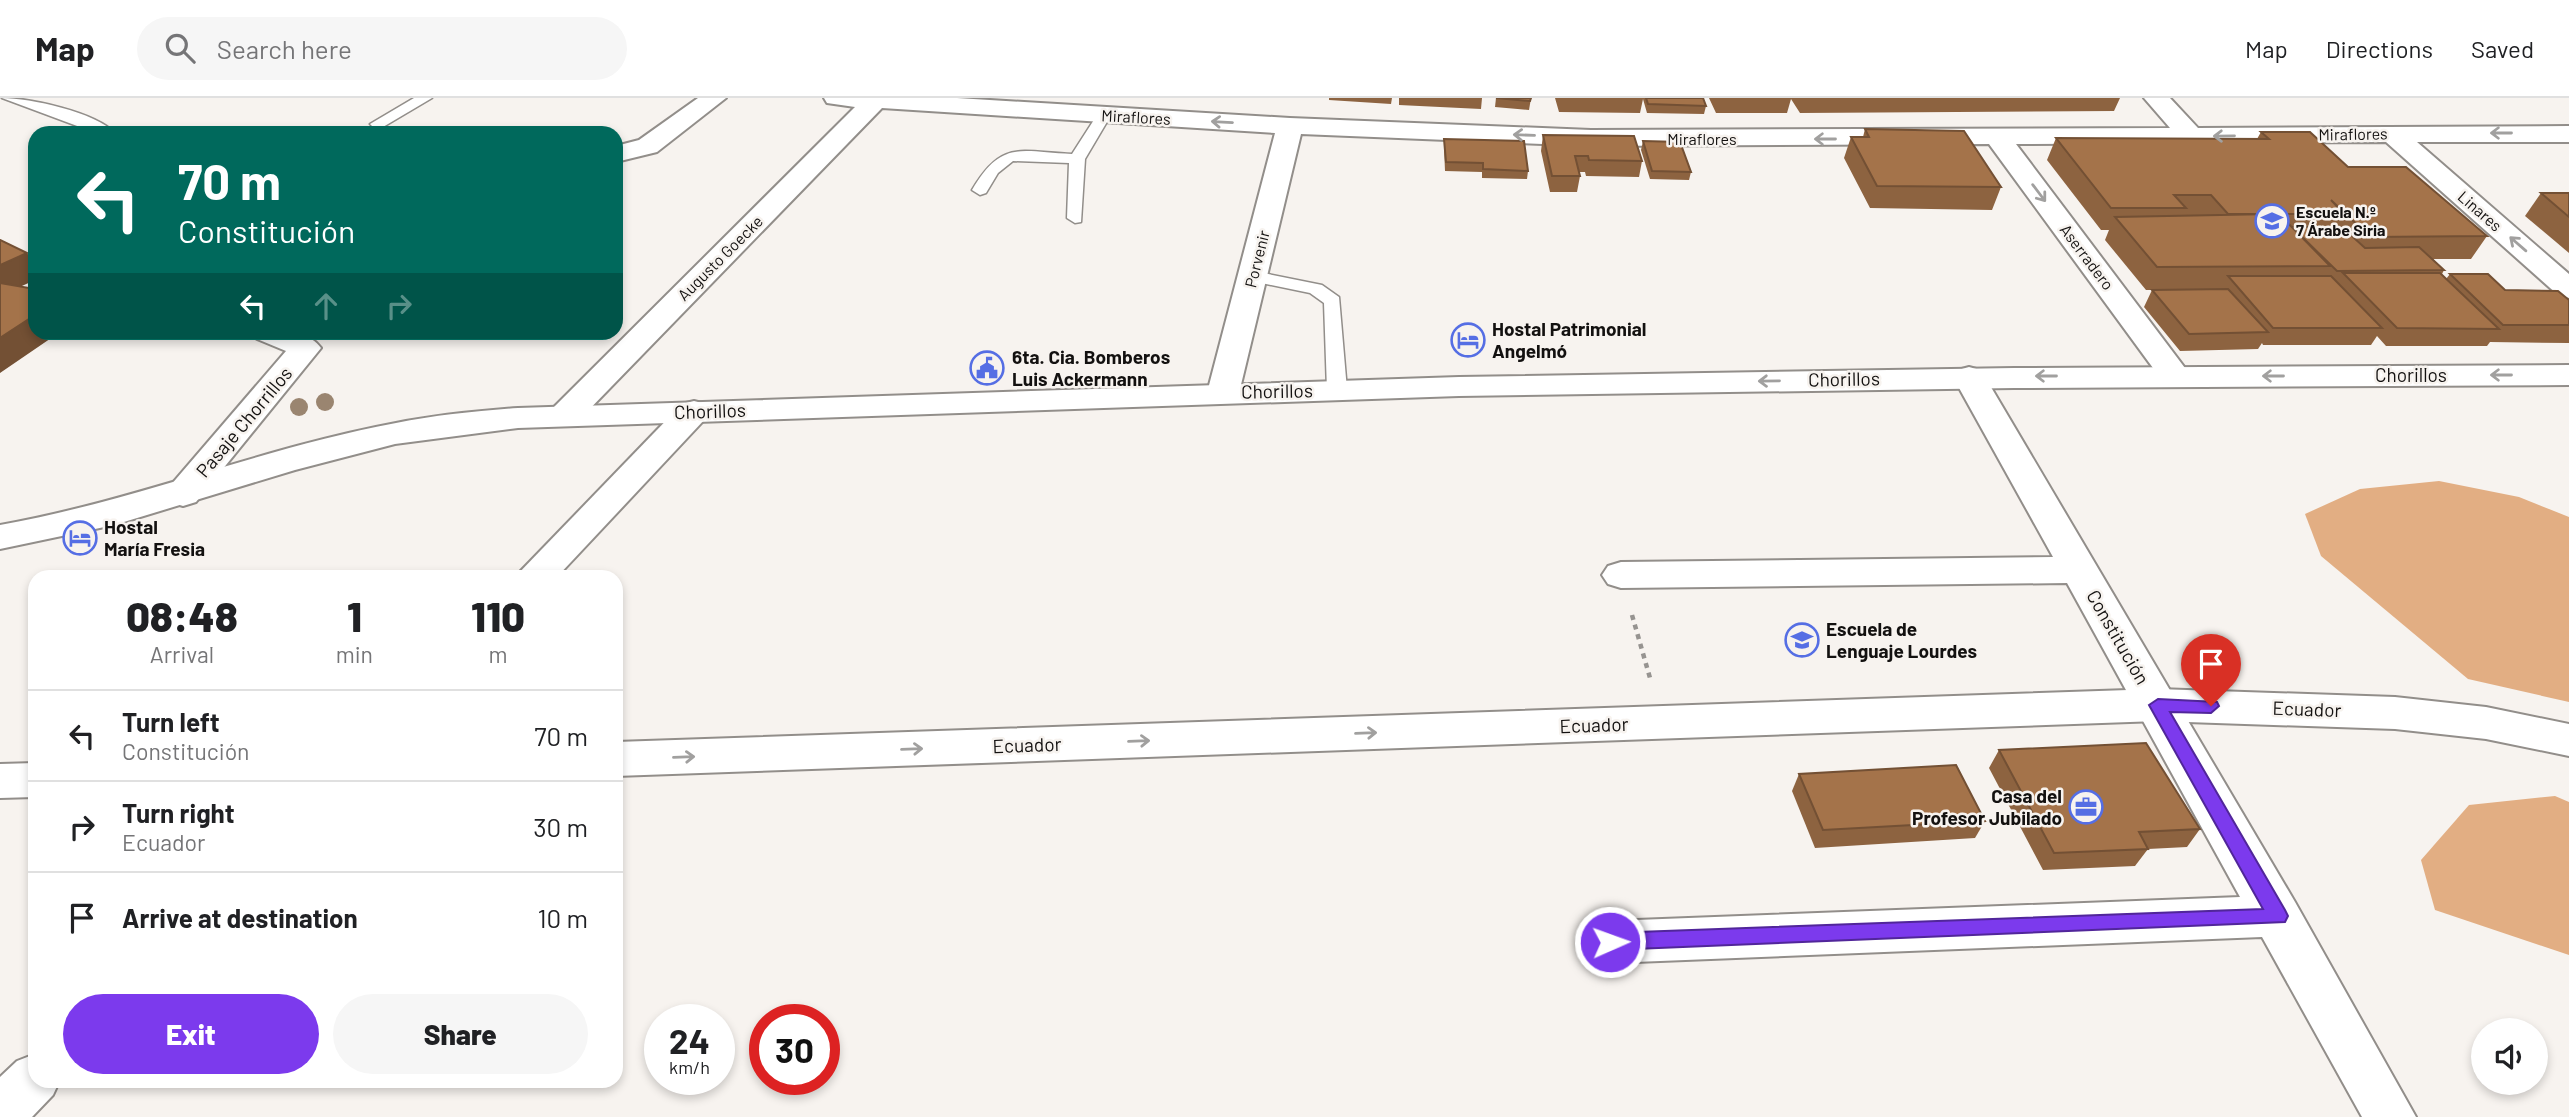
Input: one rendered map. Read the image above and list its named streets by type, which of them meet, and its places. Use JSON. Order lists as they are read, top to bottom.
{
  "streets": {
    "street": [
      "Miraflores",
      "Linares",
      "Aserradero",
      "Augusto Goecke",
      "Porvenir",
      "Chorillos",
      "Pasaje Chorrillos",
      "Constitución",
      "Ecuador"
    ]
  },
  "crossings": [
    ["Miraflores", "Linares"],
    ["Miraflores", "Aserradero"],
    ["Miraflores", "Augusto Goecke"],
    ["Miraflores", "Porvenir"],
    ["Aserradero", "Chorillos"],
    ["Augusto Goecke", "Chorillos"],
    ["Porvenir", "Chorillos"],
    ["Chorillos", "Pasaje Chorrillos"],
    ["Chorillos", "Constitución"],
    ["Constitución", "Ecuador"]
  ],
  "one_way": [
    "Miraflores",
    "Linares",
    "Aserradero",
    "Ecuador"
  ],
  "places": {
    "school or university": ["Escuela N.º 7 Árabe Siria", "Escuela de Lenguaje Lourdes"],
    "hotel": ["Hostal Patrimonial Angelmó", "Hostal María Fresia"],
    "public building": ["6ta. Cia. Bomberos Luis Ackermann"],
    "office": ["Casa del Profesor Jubilado"]
  },
  "page": {
    "header": "Map",
    "search": "Search here",
    "nav": ["Map", "Directions", "Saved"],
    "turn": ["70 m", "Constitución"],
    "eta": [
      "08:48",
      "Arrival",
      "1",
      "min",
      "110",
      "m"
    ],
    "list": [
      {
        "name": "Turn left",
        "note": "Constitución",
        "value": "70 m"
      },
      {
        "name": "Turn right",
        "note": "Ecuador",
        "value": "30 m"
      },
      {
        "name": "Arrive at destination",
        "value": "10 m"
      }
    ],
    "buttons": ["Exit", "Share"],
    "speed": "24 km/h",
    "limit": "30"
  }
}
